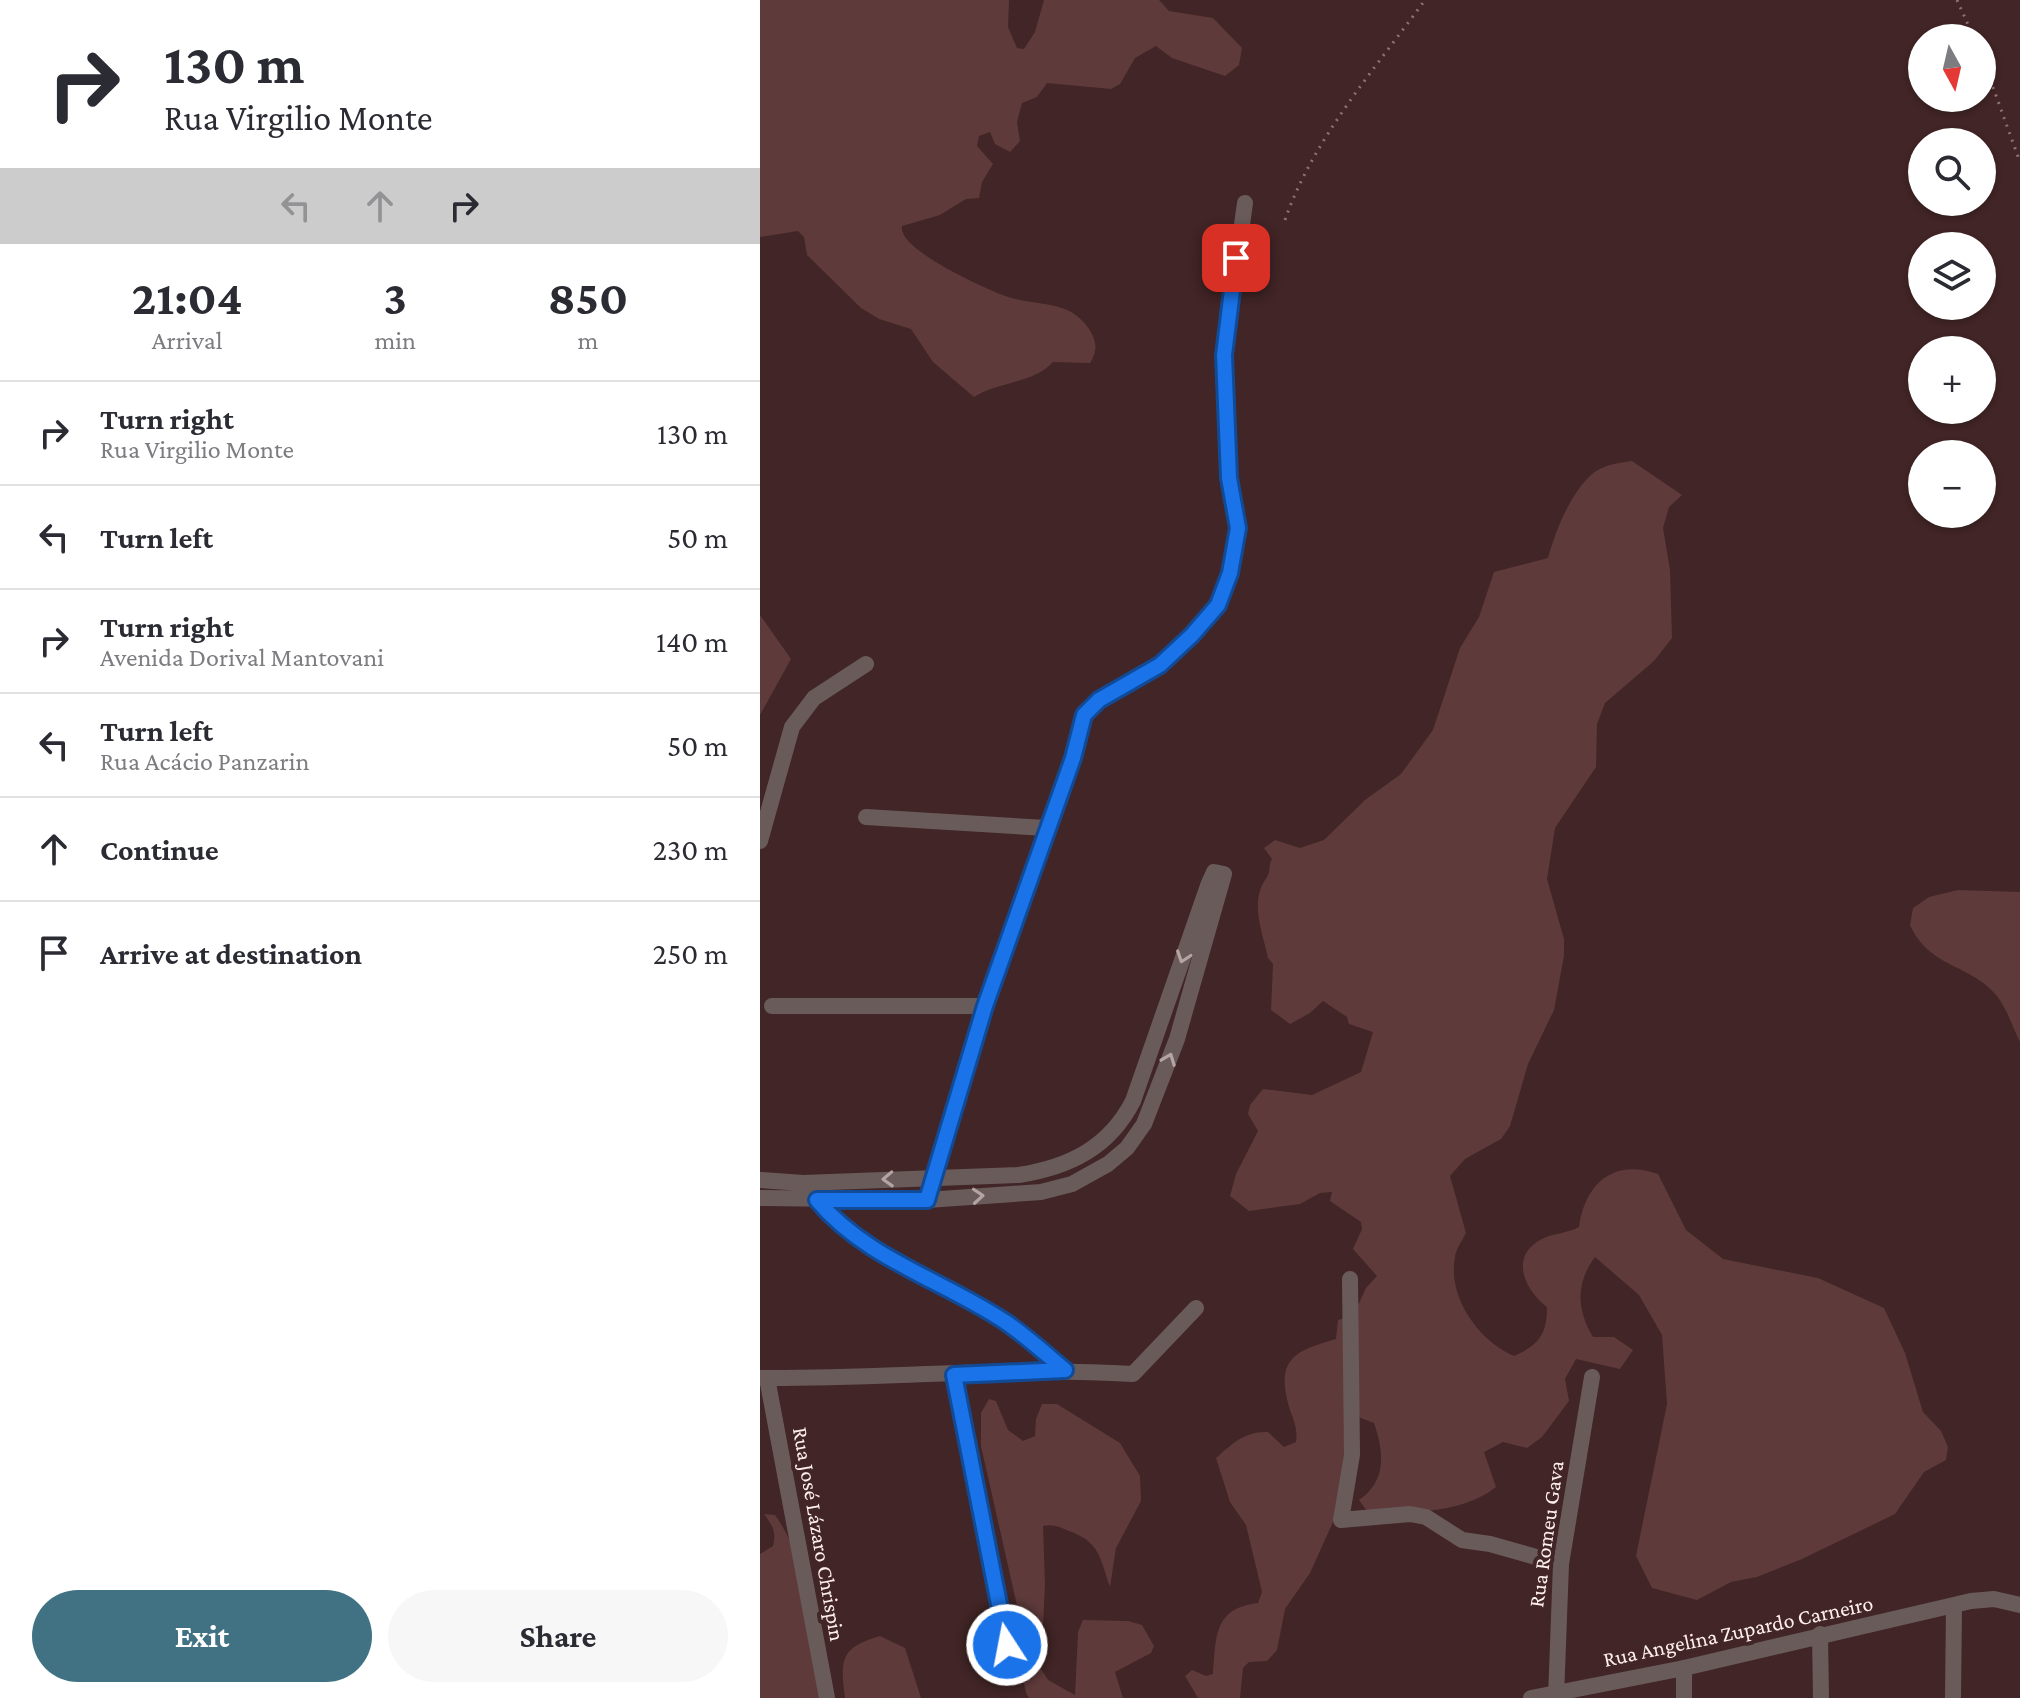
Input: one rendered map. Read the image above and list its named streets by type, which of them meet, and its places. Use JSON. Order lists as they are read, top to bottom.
{
  "streets": {
    "street": ["Rua José Lázaro Chrispin", "Rua Romeu Gava", "Rua Angelina Zupardo Carneiro"]
  },
  "crossings": [
    ["Rua Romeu Gava", "Rua Angelina Zupardo Carneiro"]
  ],
  "north": "bottom",
  "page": {
    "turn": ["130 m", "Rua Virgilio Monte"],
    "map_buttons": ["+", "−"],
    "eta": [
      "21:04",
      "Arrival",
      "3",
      "min",
      "850",
      "m"
    ],
    "list": [
      {
        "name": "Turn right",
        "note": "Rua Virgilio Monte",
        "value": "130 m"
      },
      {
        "name": "Turn left",
        "value": "50 m"
      },
      {
        "name": "Turn right",
        "note": "Avenida Dorival Mantovani",
        "value": "140 m"
      },
      {
        "name": "Turn left",
        "note": "Rua Acácio Panzarin",
        "value": "50 m"
      },
      {
        "name": "Continue",
        "value": "230 m"
      },
      {
        "name": "Arrive at destination",
        "value": "250 m"
      }
    ],
    "buttons": ["Exit", "Share"]
  }
}
